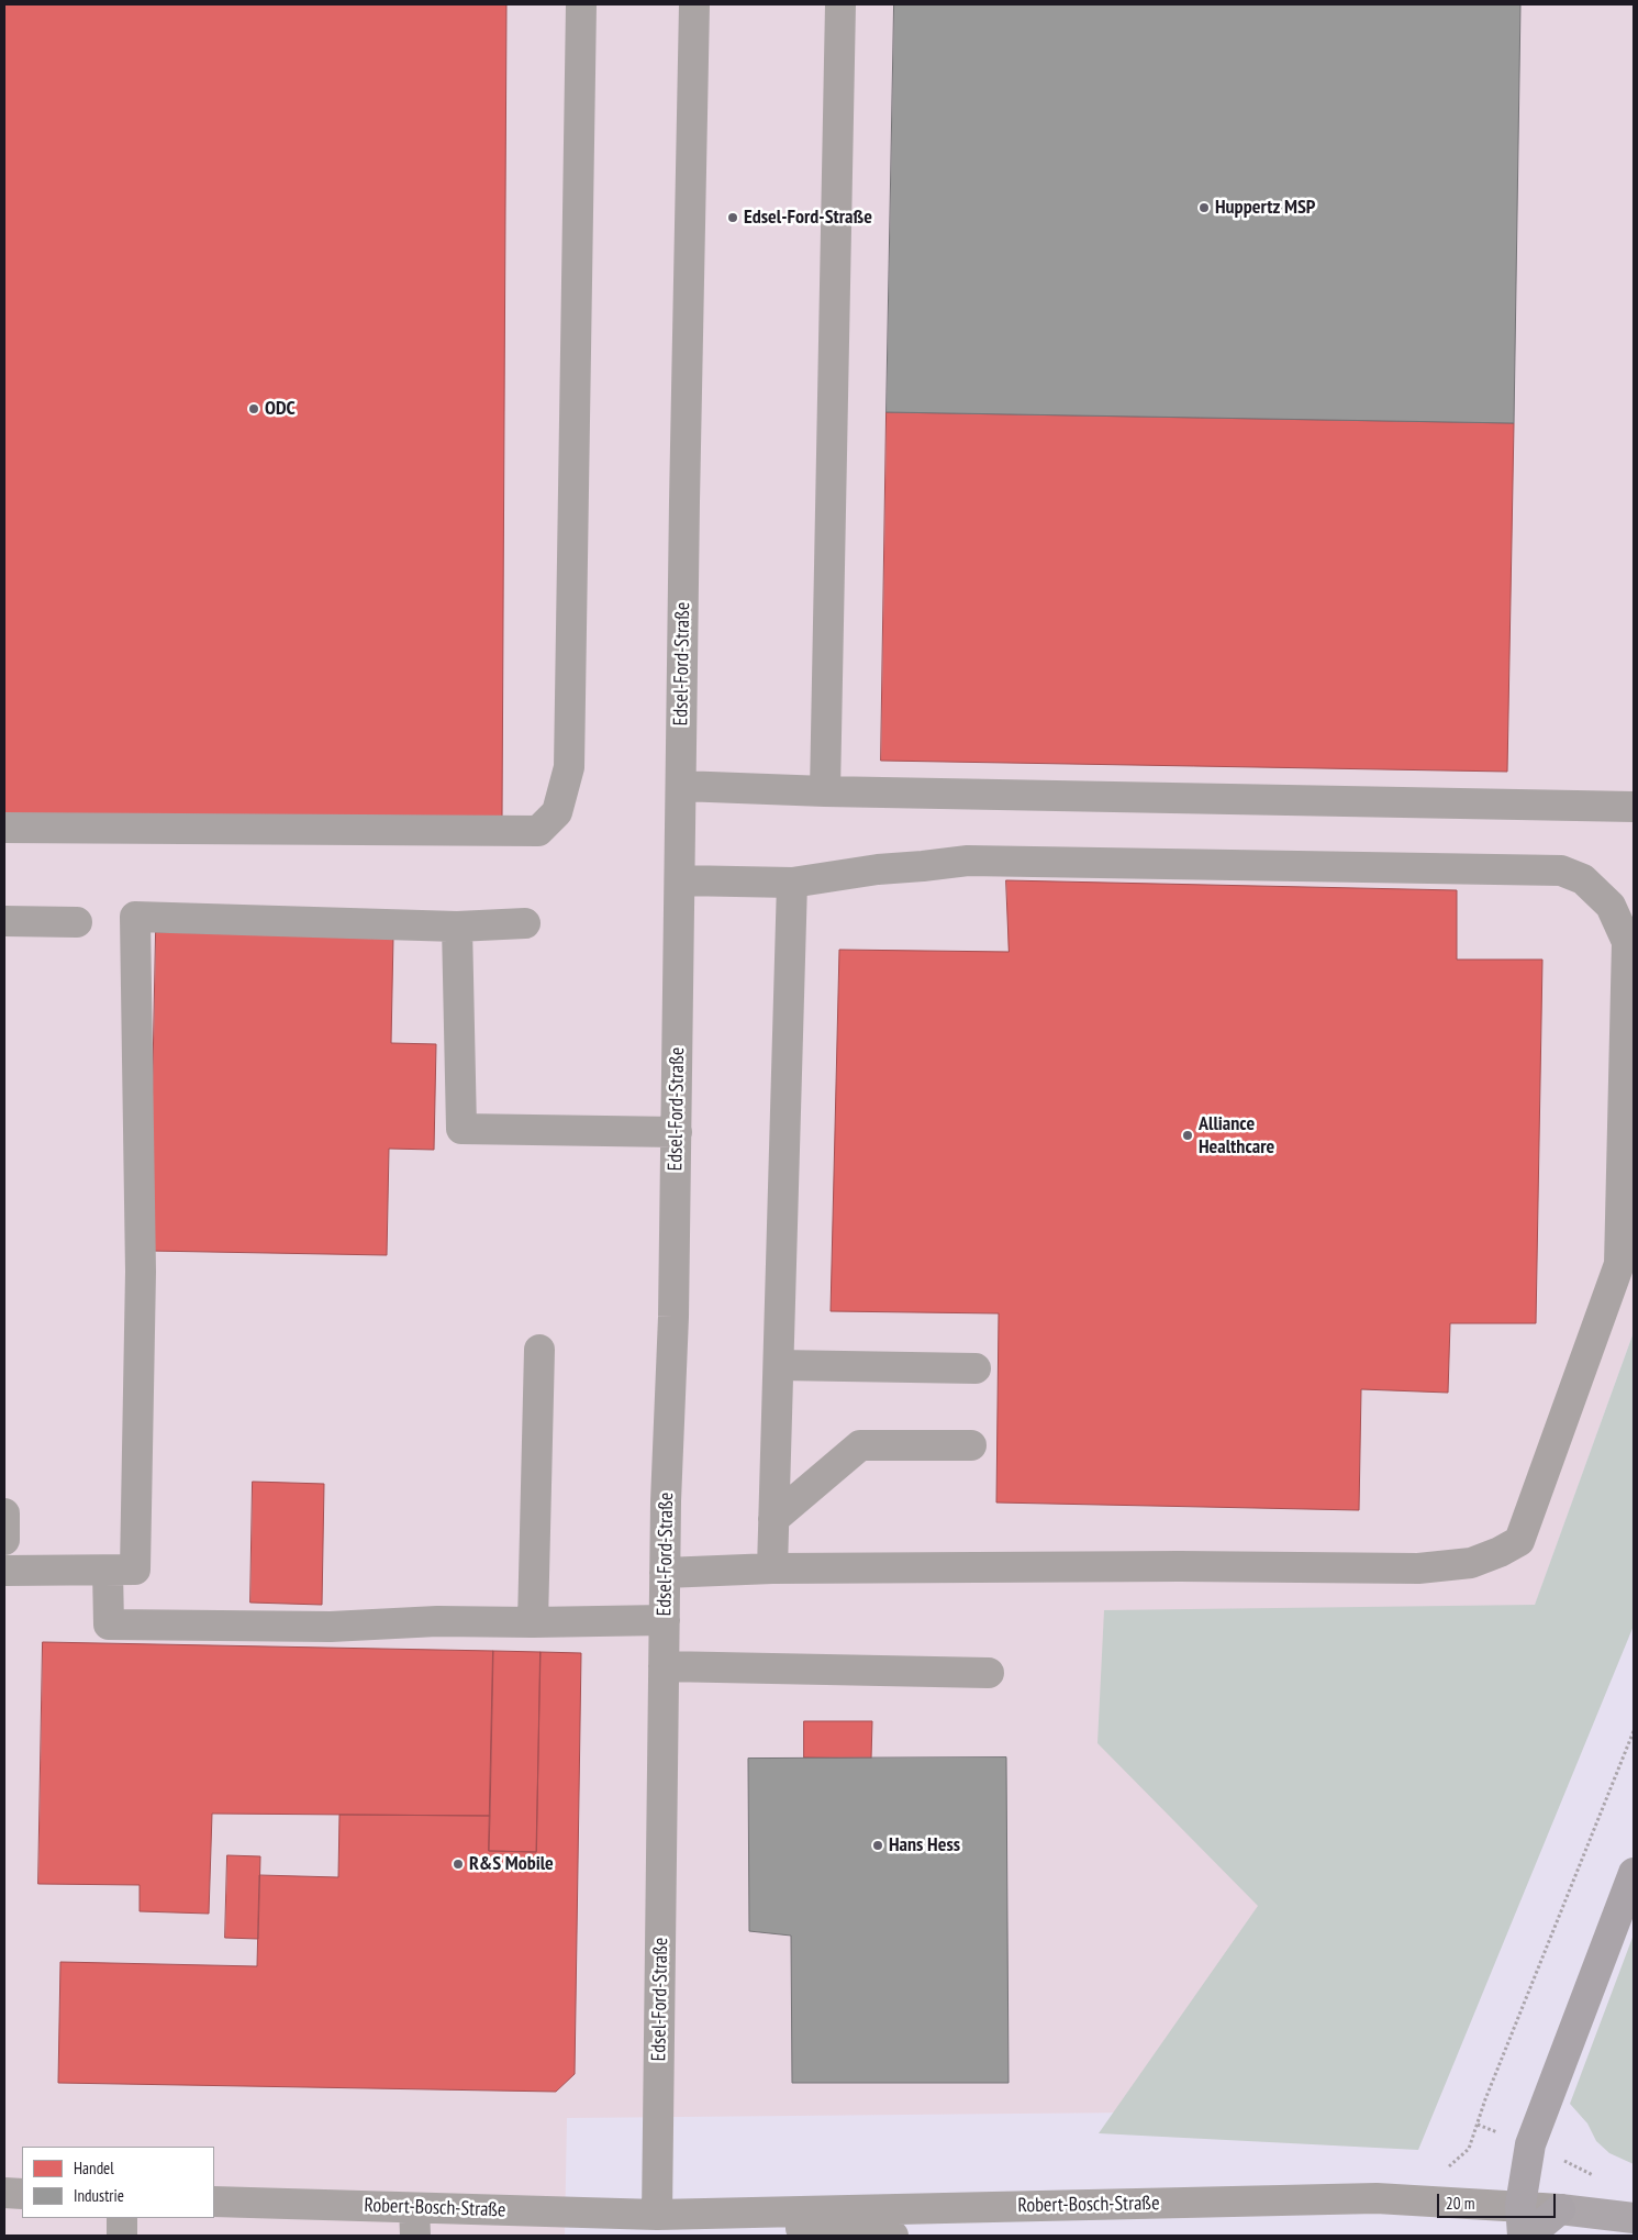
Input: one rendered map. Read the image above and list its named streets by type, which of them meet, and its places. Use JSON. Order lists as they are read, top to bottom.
{
  "streets": {
    "street": ["Edsel-Ford-Straße", "Robert-Bosch-Straße"]
  },
  "crossings": [
    ["Edsel-Ford-Straße", "Robert-Bosch-Straße"]
  ],
  "places": [
    "Huppertz MSP",
    "Edsel-Ford-Straße",
    "ODC",
    "Alliance Healthcare",
    "Hans Hess",
    "R&S Mobile"
  ],
  "legend": ["Handel", "Industrie"],
  "scale_bar": "20 m"
}
